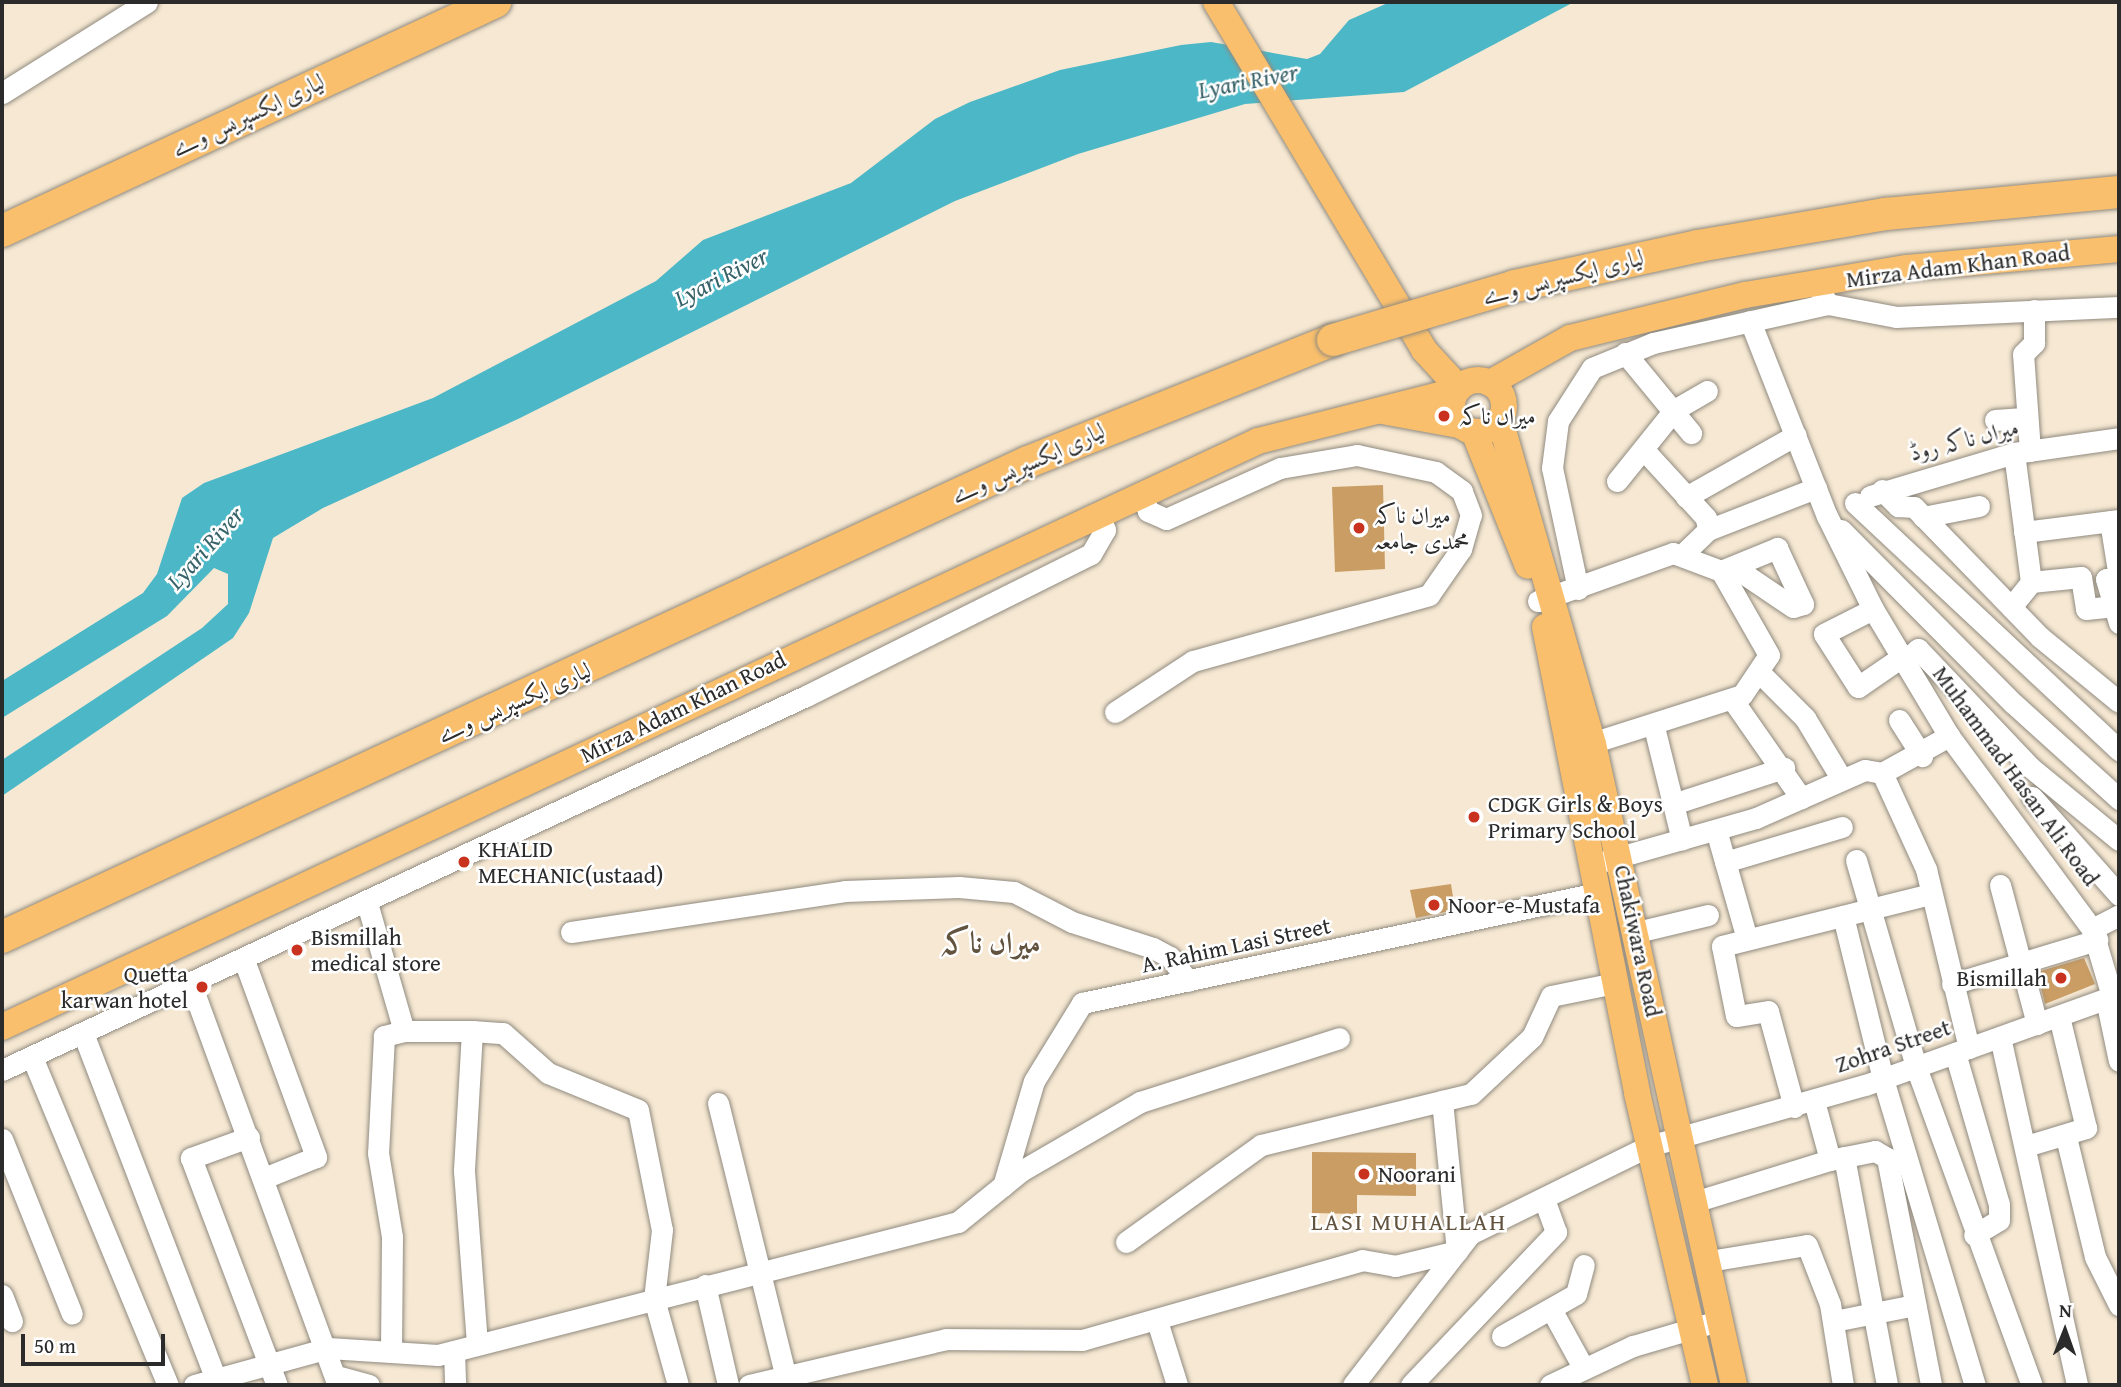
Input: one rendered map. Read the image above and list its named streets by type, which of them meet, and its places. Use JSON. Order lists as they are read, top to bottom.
{
  "streets": {
    "highway": ["لیاری ایکسپریس وے"],
    "main road": ["Mirza Adam Khan Road", "Chakiwara Road"],
    "street": [
      "میراں ناکہ روڈ",
      "Muhammad Hasan Ali Road",
      "A. Rahim Lasi Street",
      "Zohra Street"
    ]
  },
  "crossings": [
    ["Mirza Adam Khan Road", "Chakiwara Road"],
    ["میراں ناکہ روڈ", "Muhammad Hasan Ali Road"],
    ["Muhammad Hasan Ali Road", "Zohra Street"],
    ["Chakiwara Road", "A. Rahim Lasi Street"],
    ["Chakiwara Road", "Zohra Street"]
  ],
  "districts": ["میراں ناکہ", "LASI MUHALLAH"],
  "water": ["Lyari River"],
  "places": [
    "میراں ناکہ",
    "میران ناکہ محمدی جامعہ",
    "CDGK Girls & Boys Primary School",
    "KHALID MECHANIC(ustaad)",
    "Noor-e-Mustafa",
    "Bismillah medical store",
    "Bismillah",
    "Quetta karwan hotel",
    "Noorani"
  ],
  "scale_bar": "50 m",
  "north": "top"
}
